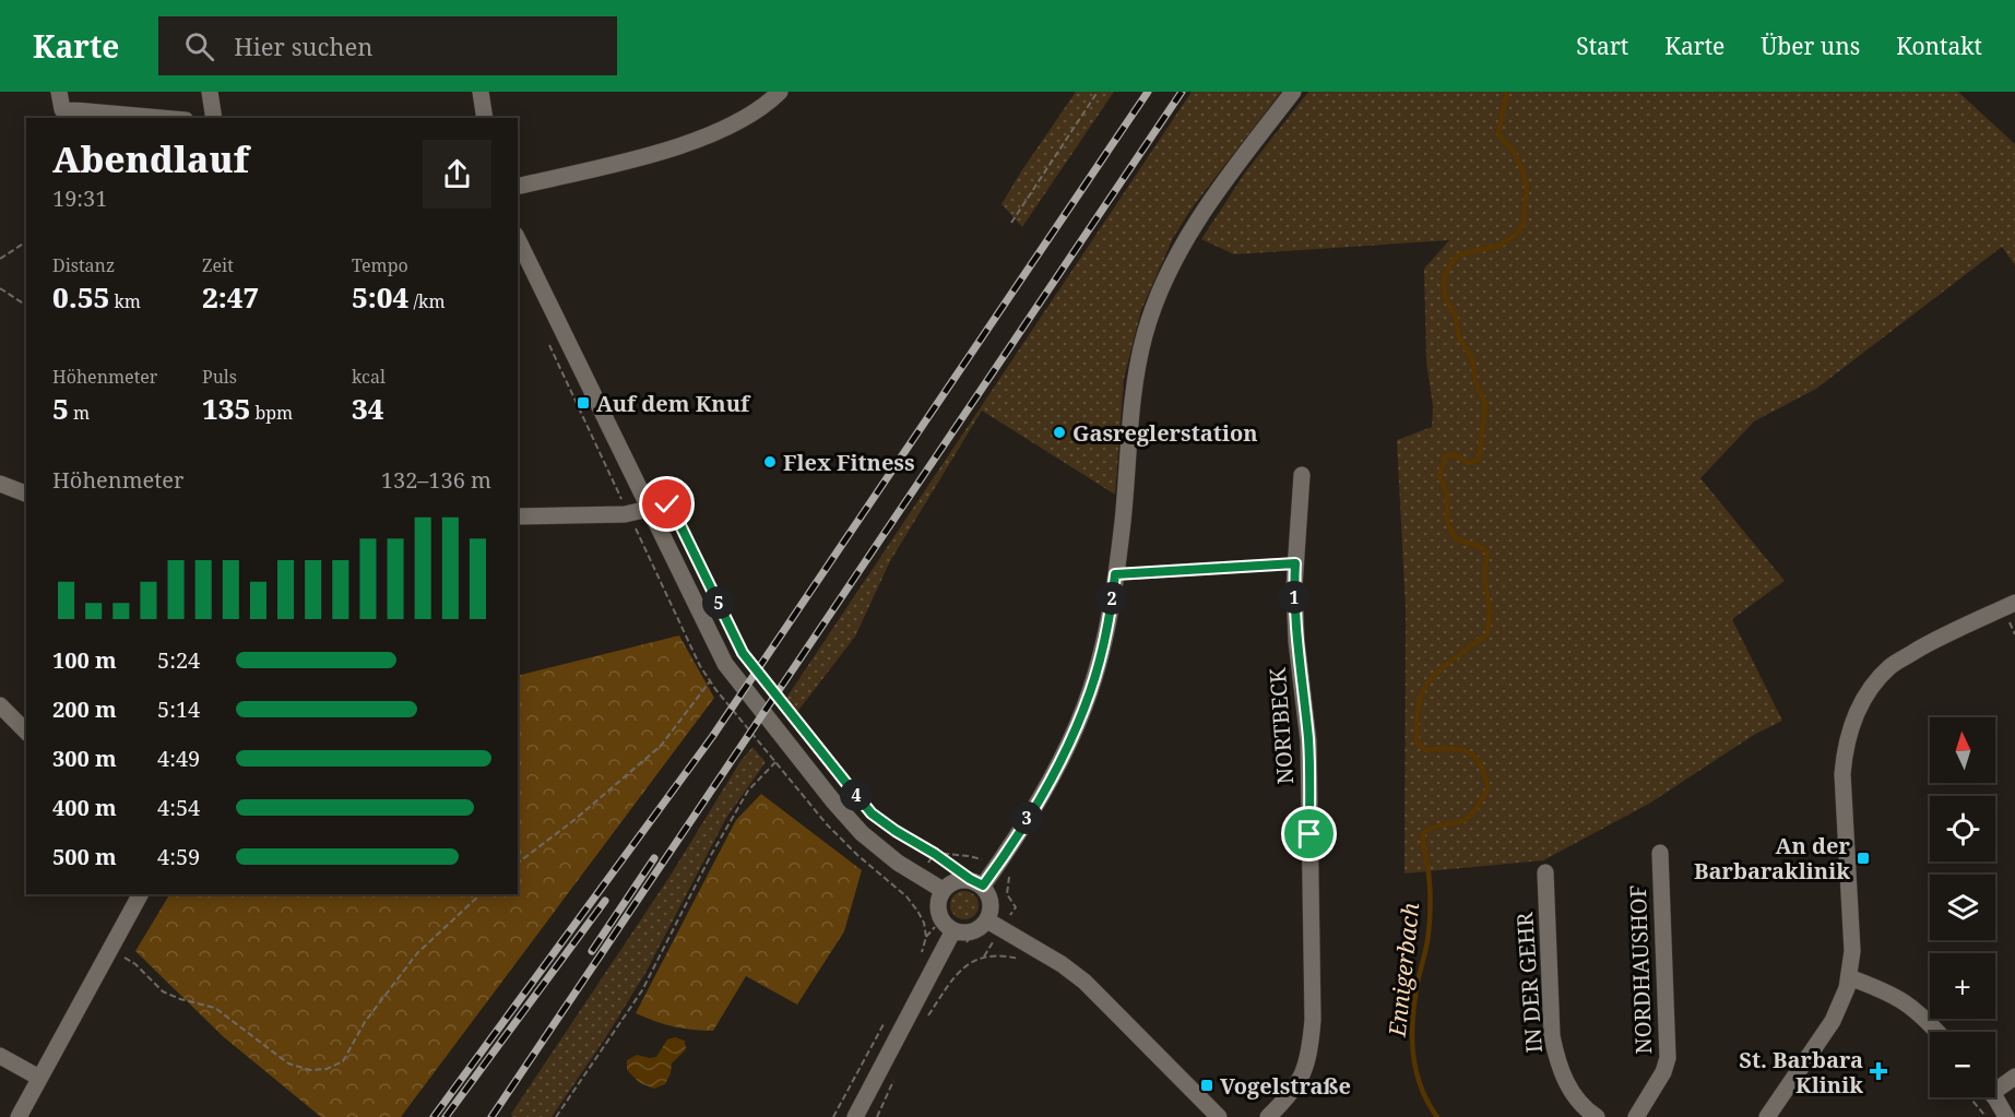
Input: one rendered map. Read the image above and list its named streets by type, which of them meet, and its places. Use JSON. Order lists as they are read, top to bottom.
{
  "streets": {
    "street": ["NORTBECK", "NORDHAUSHOF", "IN DER GEHR"]
  },
  "water": ["Ennigerbach"],
  "places": {
    "transit": ["Auf dem Knuf", "An der Barbaraklinik", "Vogelstraße"],
    "other": ["Gasreglerstation", "Flex Fitness"],
    "health": ["St. Barbara Klinik"]
  },
  "north": "top",
  "page": {
    "header": "Karte",
    "search": "Hier suchen",
    "nav": [
      "Start",
      "Karte",
      "Über uns",
      "Kontakt"
    ],
    "heading": ["Abendlauf", "19:31"],
    "stats": [
      ["Distanz", "0.55 km"],
      ["Zeit", "2:47"],
      ["Tempo", "5:04 /km"],
      ["Höhenmeter", "5 m"],
      ["Puls", "135 bpm"],
      ["kcal", "34"]
    ],
    "chart": ["Höhenmeter", "132–136 m"],
    "pins": [
      "1",
      "2",
      "5",
      "4",
      "3"
    ],
    "list": [
      {
        "name": "100 m",
        "note": "5:24"
      },
      {
        "name": "200 m",
        "note": "5:14"
      },
      {
        "name": "300 m",
        "note": "4:49"
      },
      {
        "name": "400 m",
        "note": "4:54"
      },
      {
        "name": "500 m",
        "note": "4:59"
      }
    ],
    "map_buttons": ["+", "−"]
  }
}
